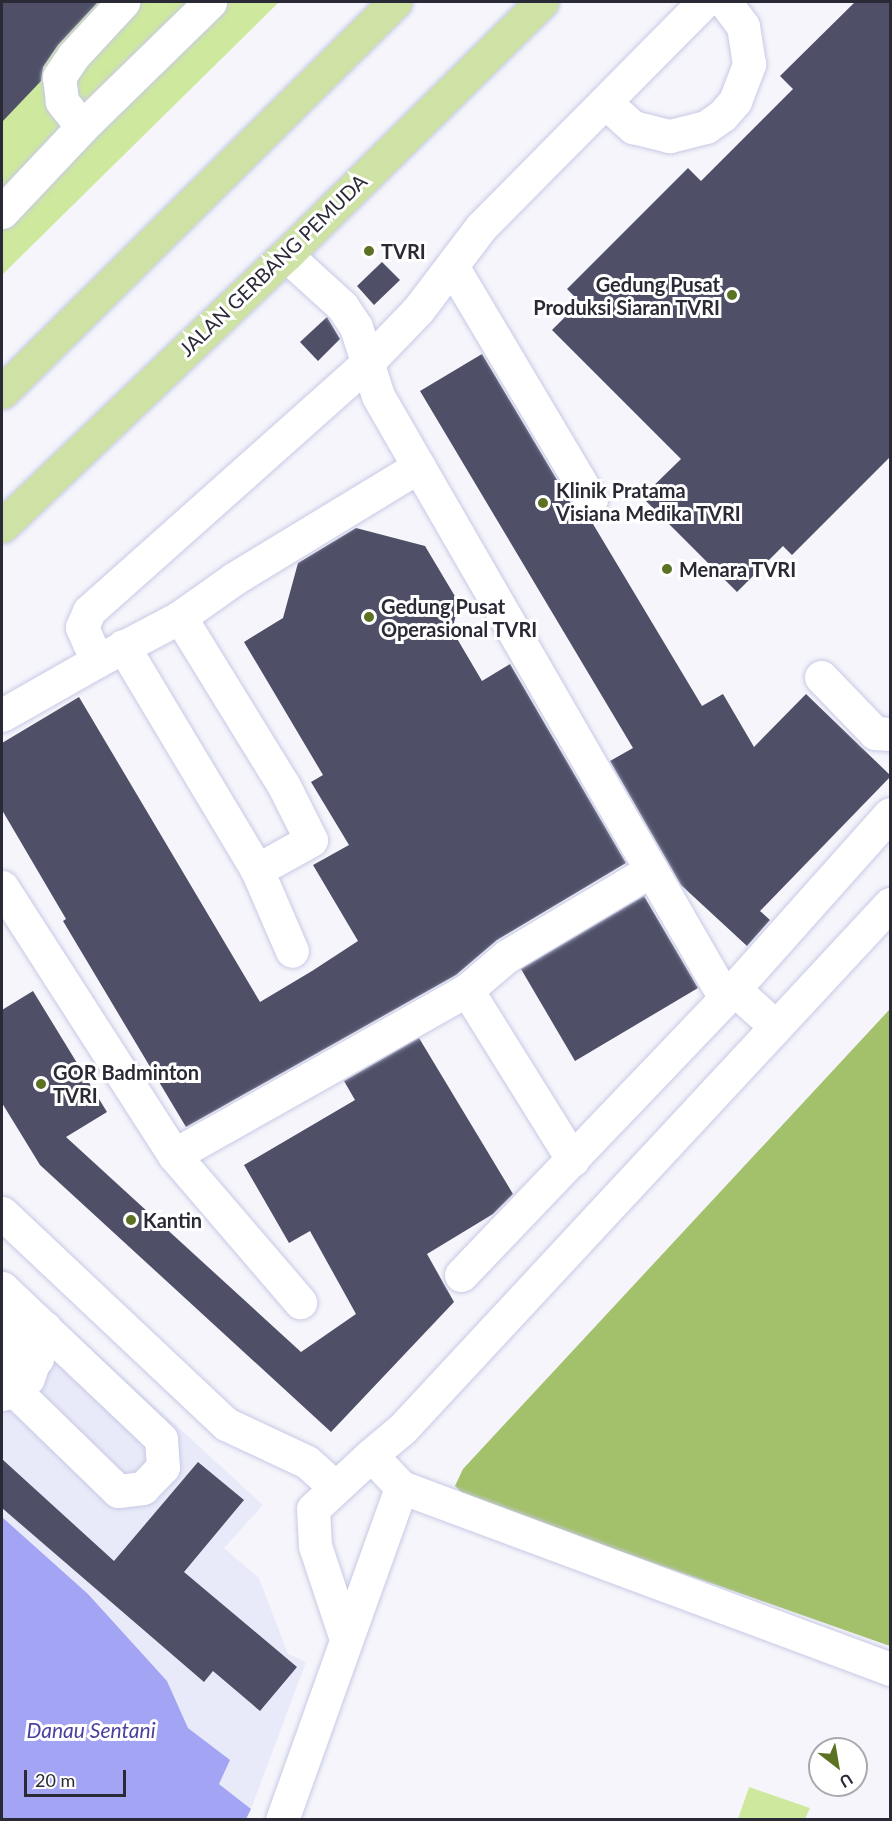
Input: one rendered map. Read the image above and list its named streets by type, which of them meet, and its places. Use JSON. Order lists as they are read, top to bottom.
{
  "streets": {
    "main road": ["JALAN GERBANG PEMUDA"]
  },
  "water": ["Danau Sentani"],
  "places": [
    "TVRI",
    "Gedung Pusat Produksi Siaran TVRI",
    "Klinik Pratama Visiana Medika TVRI",
    "Menara TVRI",
    "Gedung Pusat Operasional TVRI",
    "GOR Badminton TVRI",
    "Kantin"
  ],
  "scale_bar": "20 m",
  "north": "bottom right"
}
